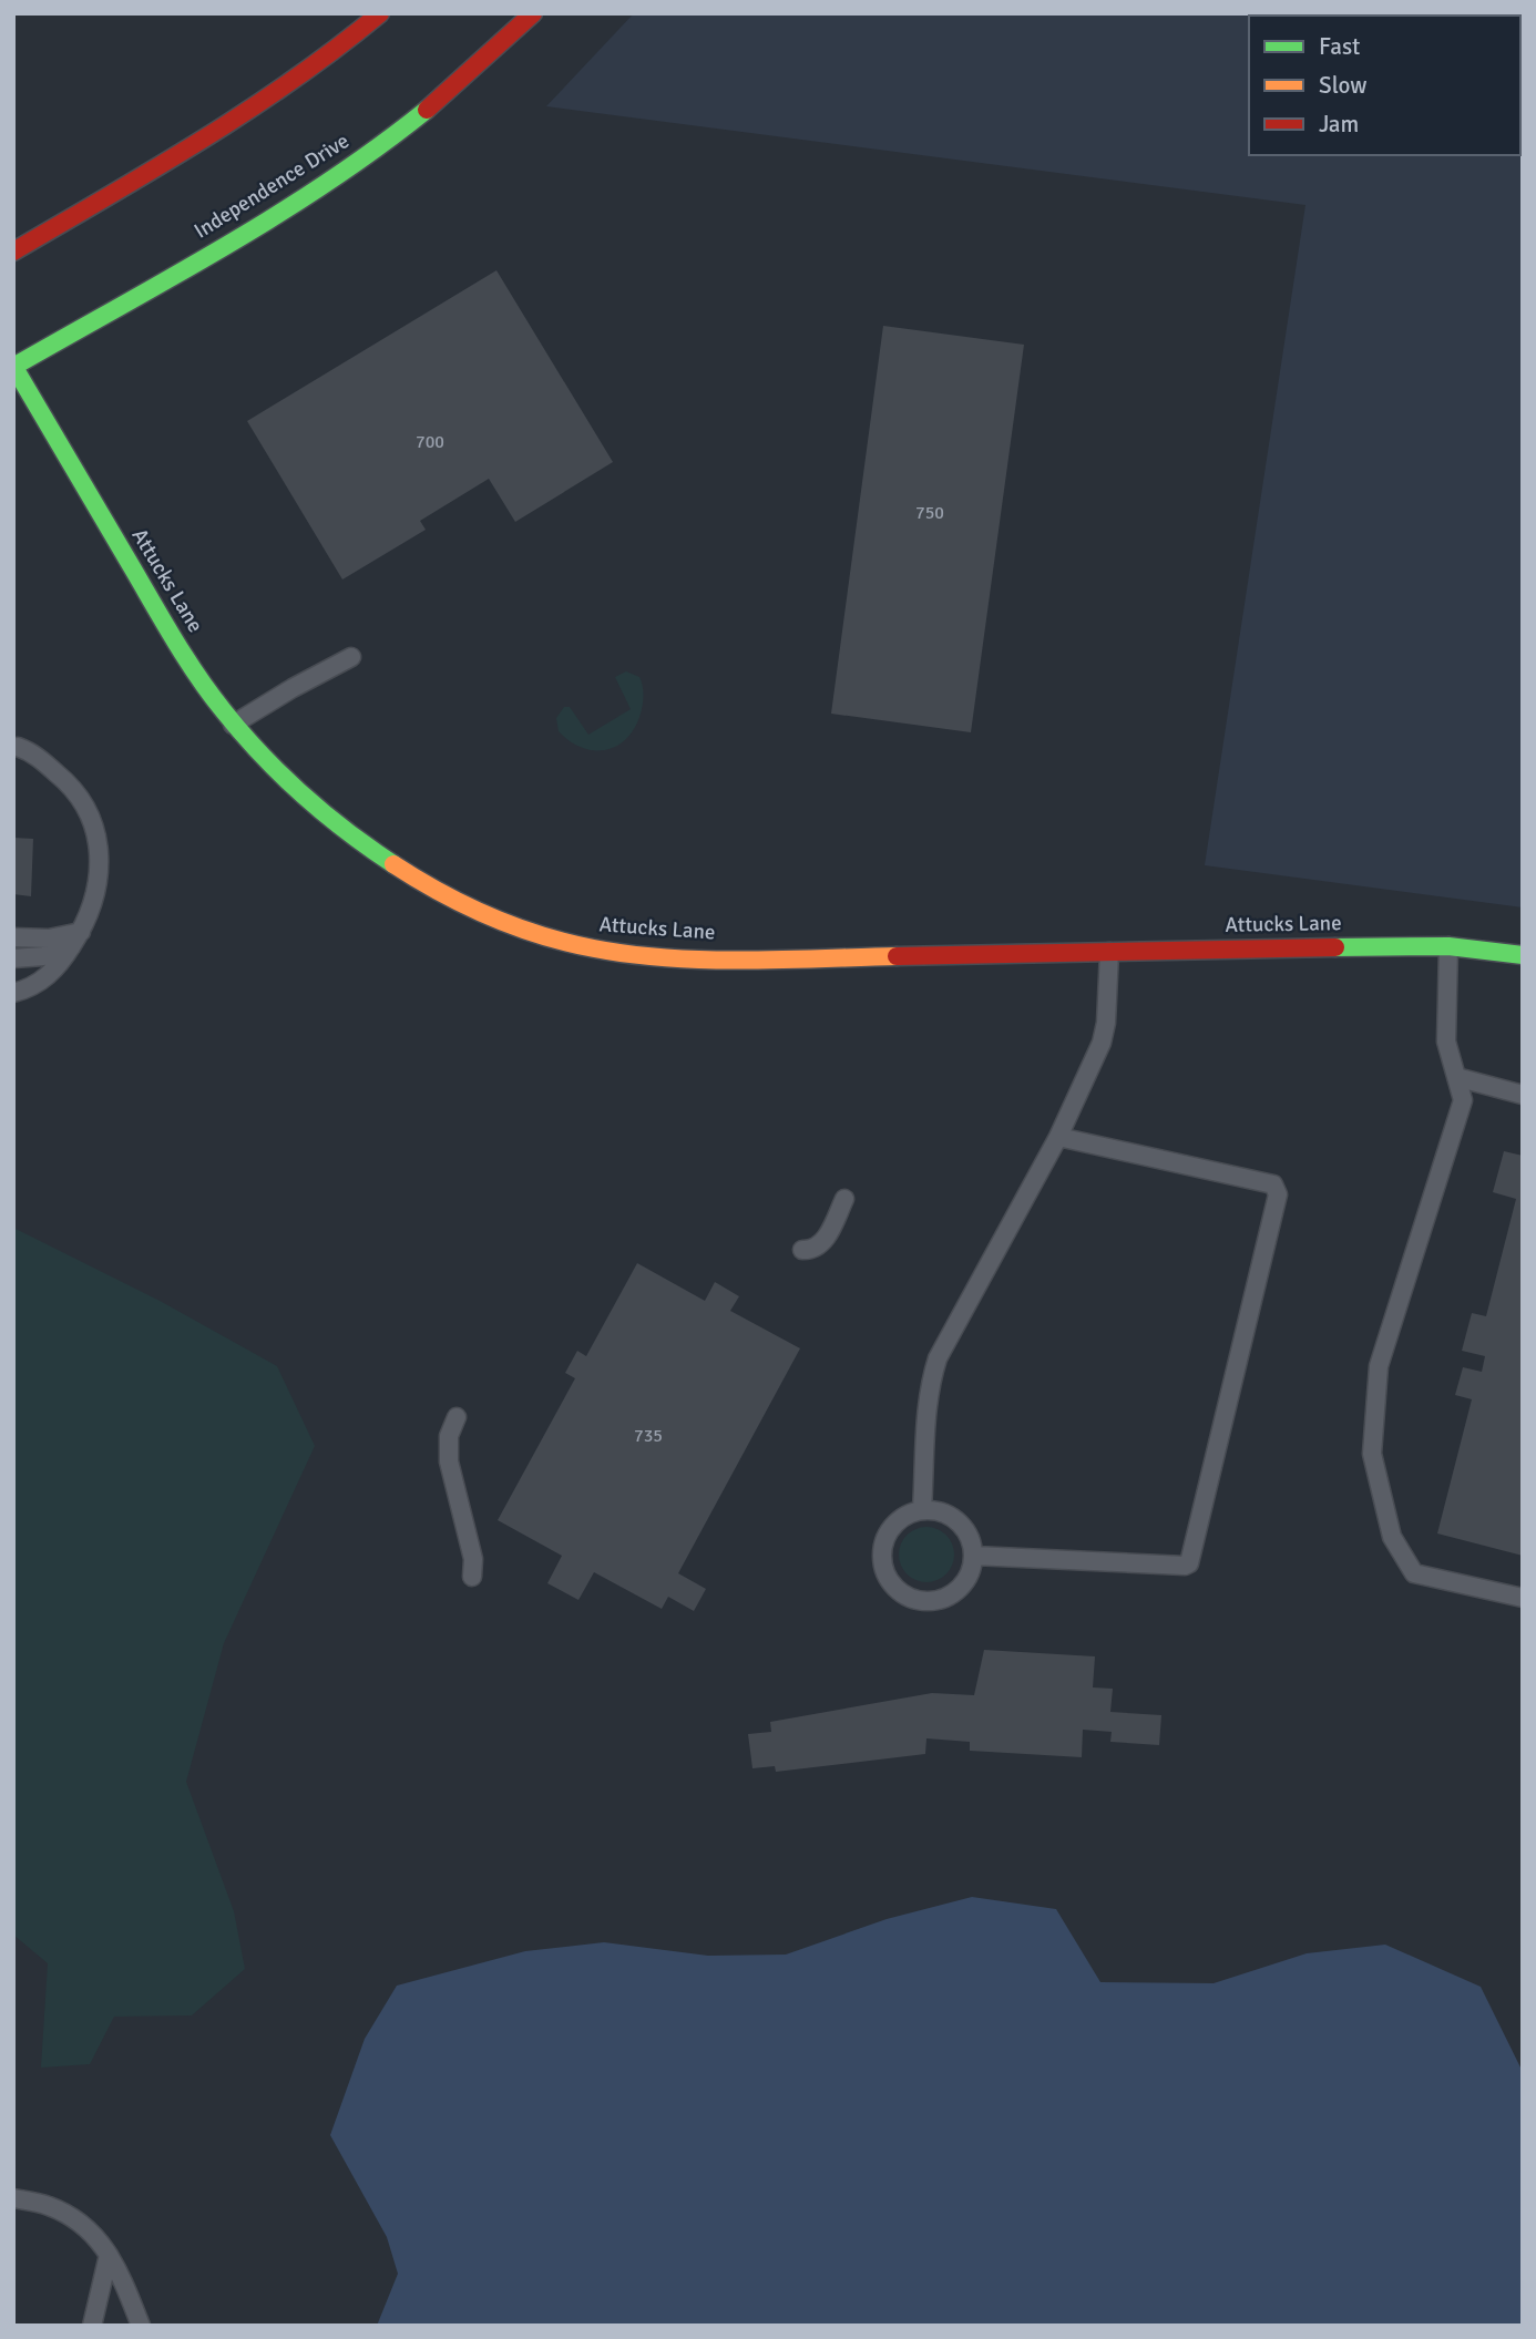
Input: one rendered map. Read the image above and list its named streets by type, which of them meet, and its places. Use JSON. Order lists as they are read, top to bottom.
{
  "streets": {
    "street": ["Independence Drive", "Attucks Lane"]
  },
  "crossings": [
    ["Independence Drive", "Attucks Lane"]
  ],
  "house_numbers": ["700", "750", "735"],
  "legend": ["Fast", "Slow", "Jam"]
}
